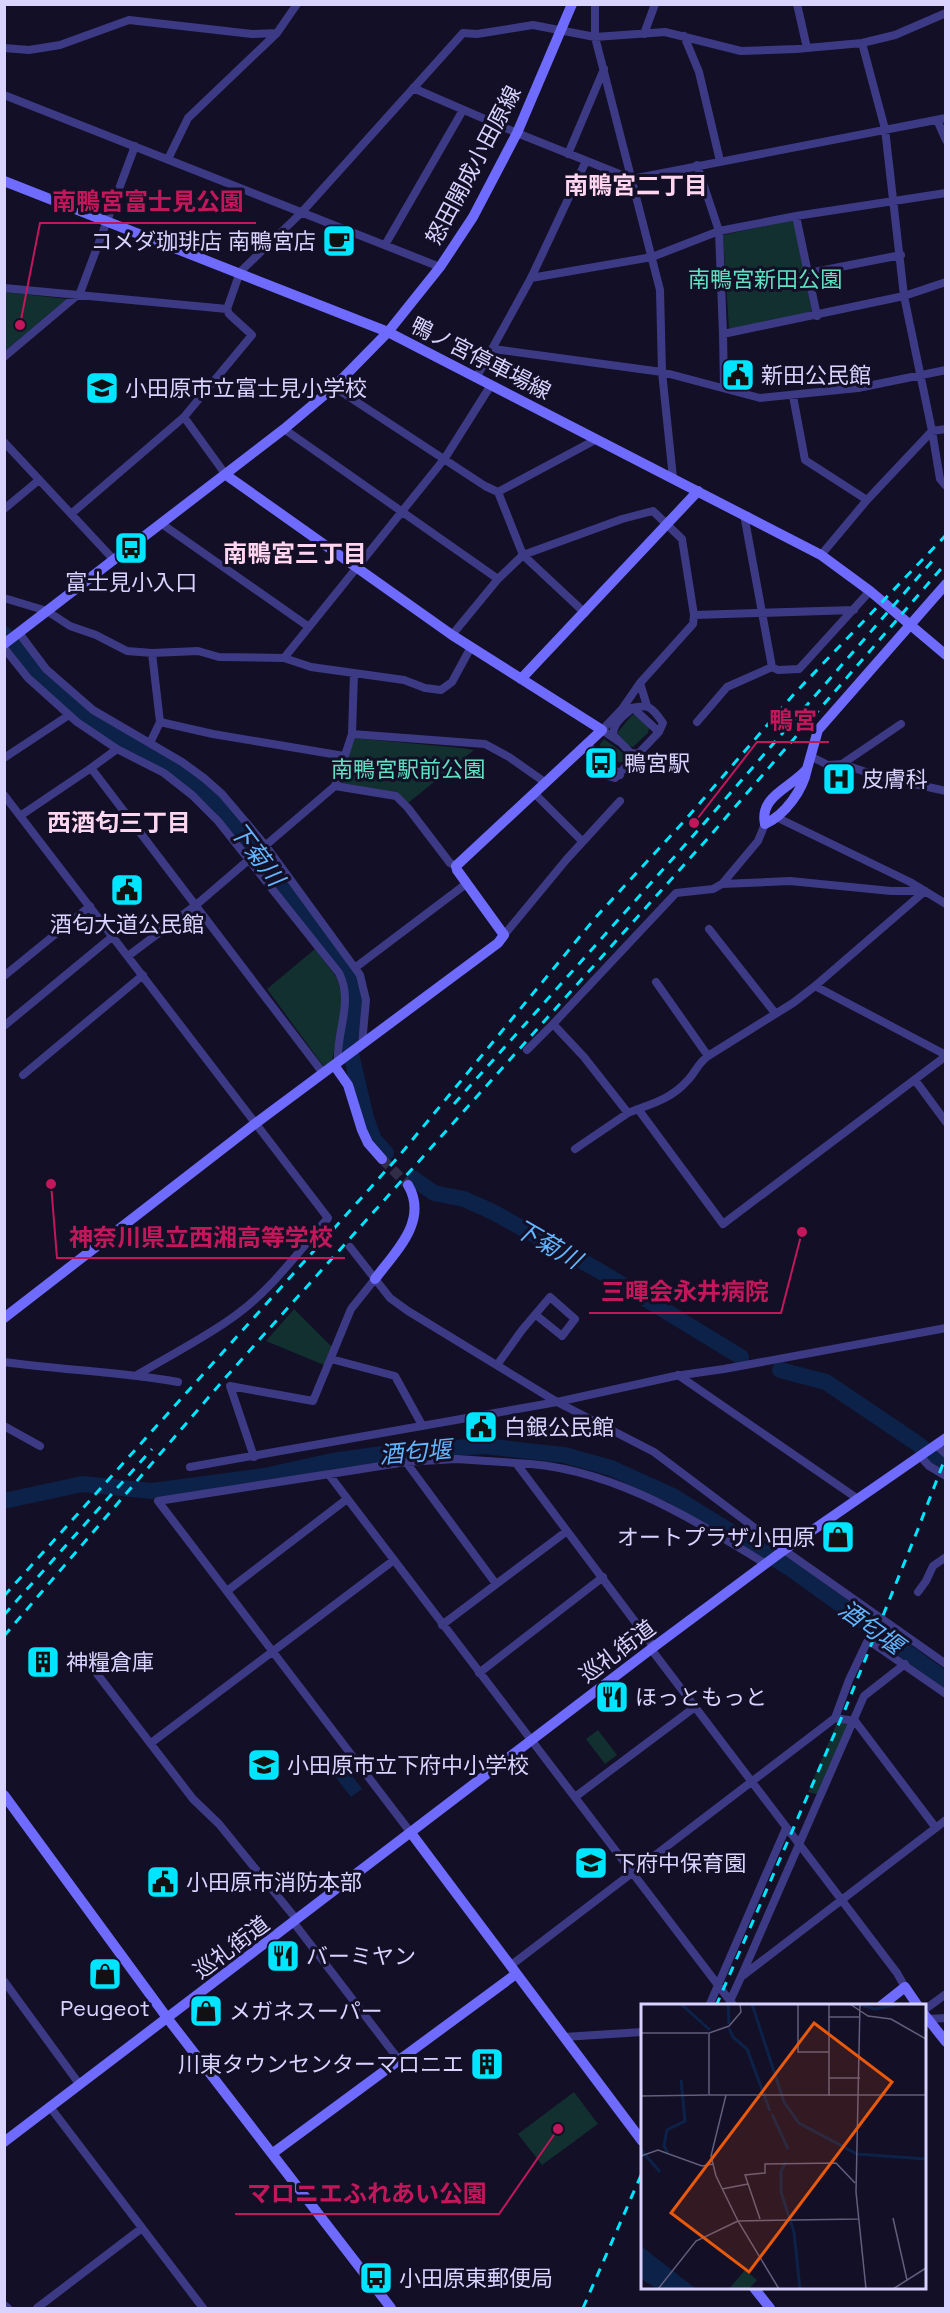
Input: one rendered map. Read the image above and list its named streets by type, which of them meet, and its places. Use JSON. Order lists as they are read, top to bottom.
{
  "streets": {
    "street": ["怒田開成小田原線", "鴨ノ宮停車場線", "巡礼街道"]
  },
  "crossings": [
    ["怒田開成小田原線", "鴨ノ宮停車場線"]
  ],
  "districts": ["南鴨宮二丁目", "南鴨宮三丁目", "西酒匂三丁目"],
  "water": ["下菊川", "酒匂堰"],
  "parks": ["南鴨宮新田公園", "南鴨宮駅前公園"],
  "places": {
    "cafe": ["コメダ珈琲店 南鴨宮店"],
    "other": [
      "南鴨宮富士見公園",
      "鴨宮",
      "神奈川県立西湘高等学校",
      "三暉会永井病院",
      "マロニエふれあい公園"
    ],
    "public building": [
      "新田公民館",
      "酒匂大道公民館",
      "白銀公民館",
      "小田原市消防本部"
    ],
    "school or university": ["小田原市立富士見小学校", "小田原市立下府中小学校", "下府中保育園"],
    "bus stop": ["富士見小入口", "鴨宮駅", "小田原東郵便局"],
    "hospital": ["皮膚科"],
    "shop": ["オートプラザ小田原", "Peugeot", "メガネスーパー"],
    "building": ["神糧倉庫", "川東タウンセンターマロニエ"],
    "restaurant": ["ほっともっと", "バーミヤン"]
  }
}
